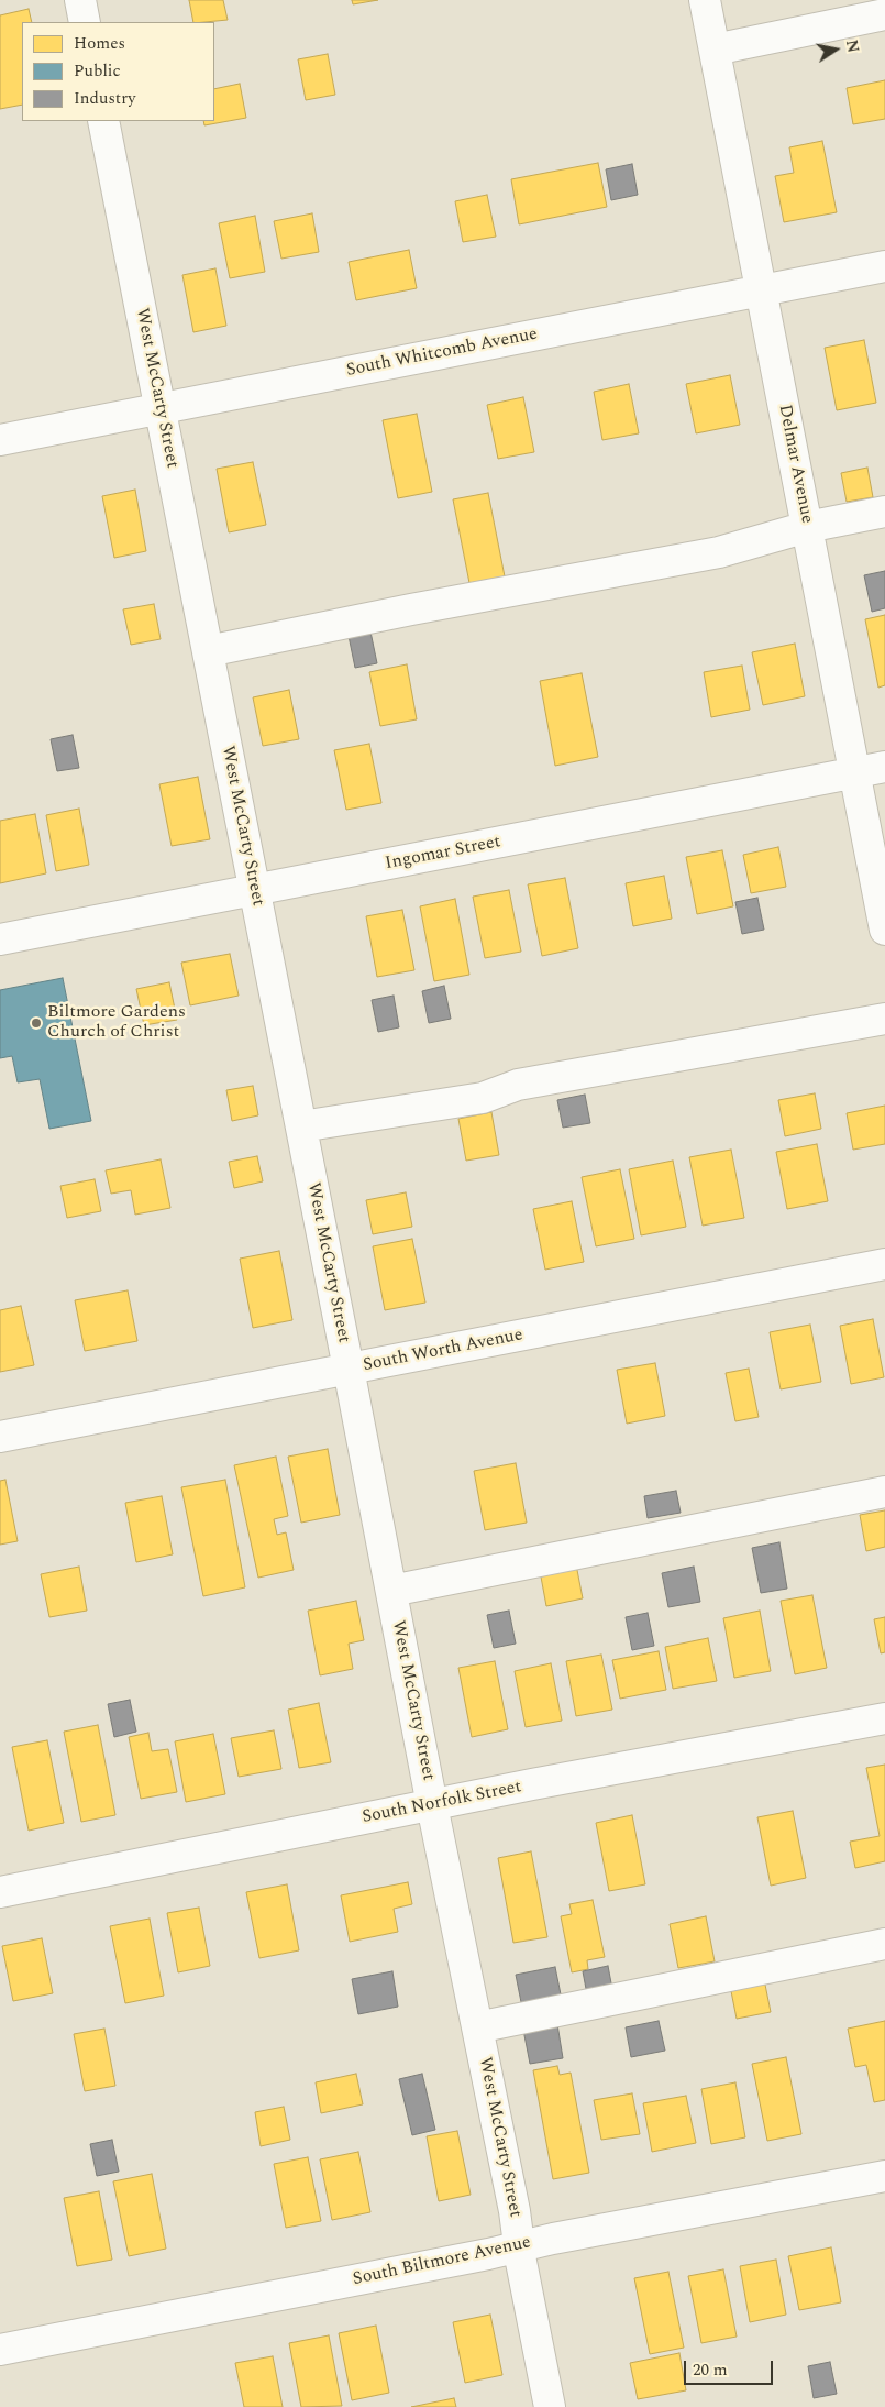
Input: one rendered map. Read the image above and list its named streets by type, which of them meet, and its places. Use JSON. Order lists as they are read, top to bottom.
{
  "streets": {
    "street": [
      "South Whitcomb Avenue",
      "West McCarty Street",
      "Delmar Avenue",
      "Ingomar Street",
      "South Worth Avenue",
      "South Norfolk Street",
      "South Biltmore Avenue"
    ]
  },
  "crossings": [
    ["South Whitcomb Avenue", "West McCarty Street"],
    ["South Whitcomb Avenue", "Delmar Avenue"],
    ["West McCarty Street", "Ingomar Street"],
    ["West McCarty Street", "South Worth Avenue"],
    ["West McCarty Street", "South Norfolk Street"],
    ["West McCarty Street", "South Biltmore Avenue"],
    ["Delmar Avenue", "Ingomar Street"]
  ],
  "places": ["Biltmore Gardens Church of Christ"],
  "legend": ["Homes", "Public", "Industry"],
  "scale_bar": "20 m",
  "north": "right"
}
